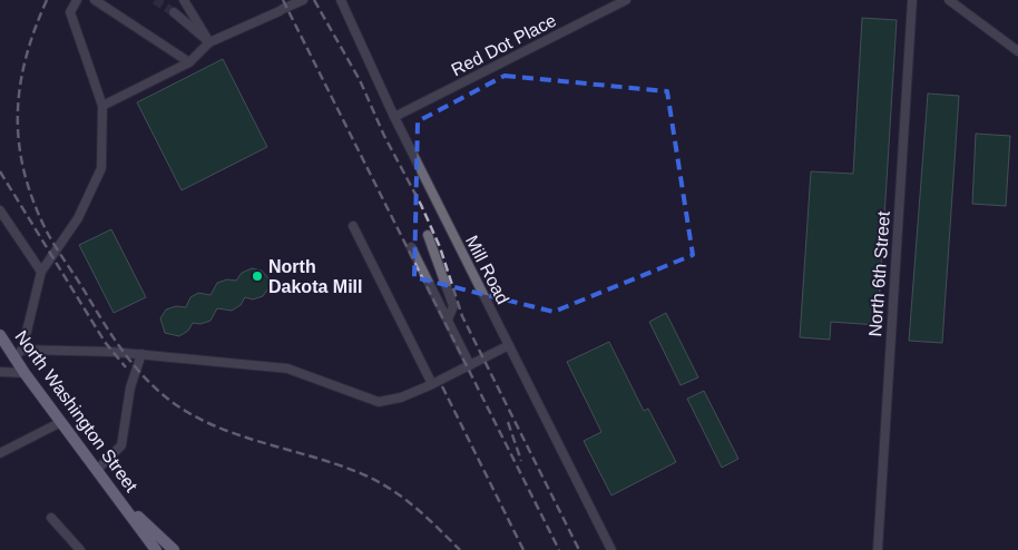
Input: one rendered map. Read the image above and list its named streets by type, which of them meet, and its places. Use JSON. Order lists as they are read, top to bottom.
{
  "streets": {
    "main road": ["North Washington Street"],
    "street": ["Red Dot Place", "Mill Road", "North 6th Street"]
  },
  "crossings": [
    ["Red Dot Place", "Mill Road"]
  ],
  "places": ["North Dakota Mill"]
}
